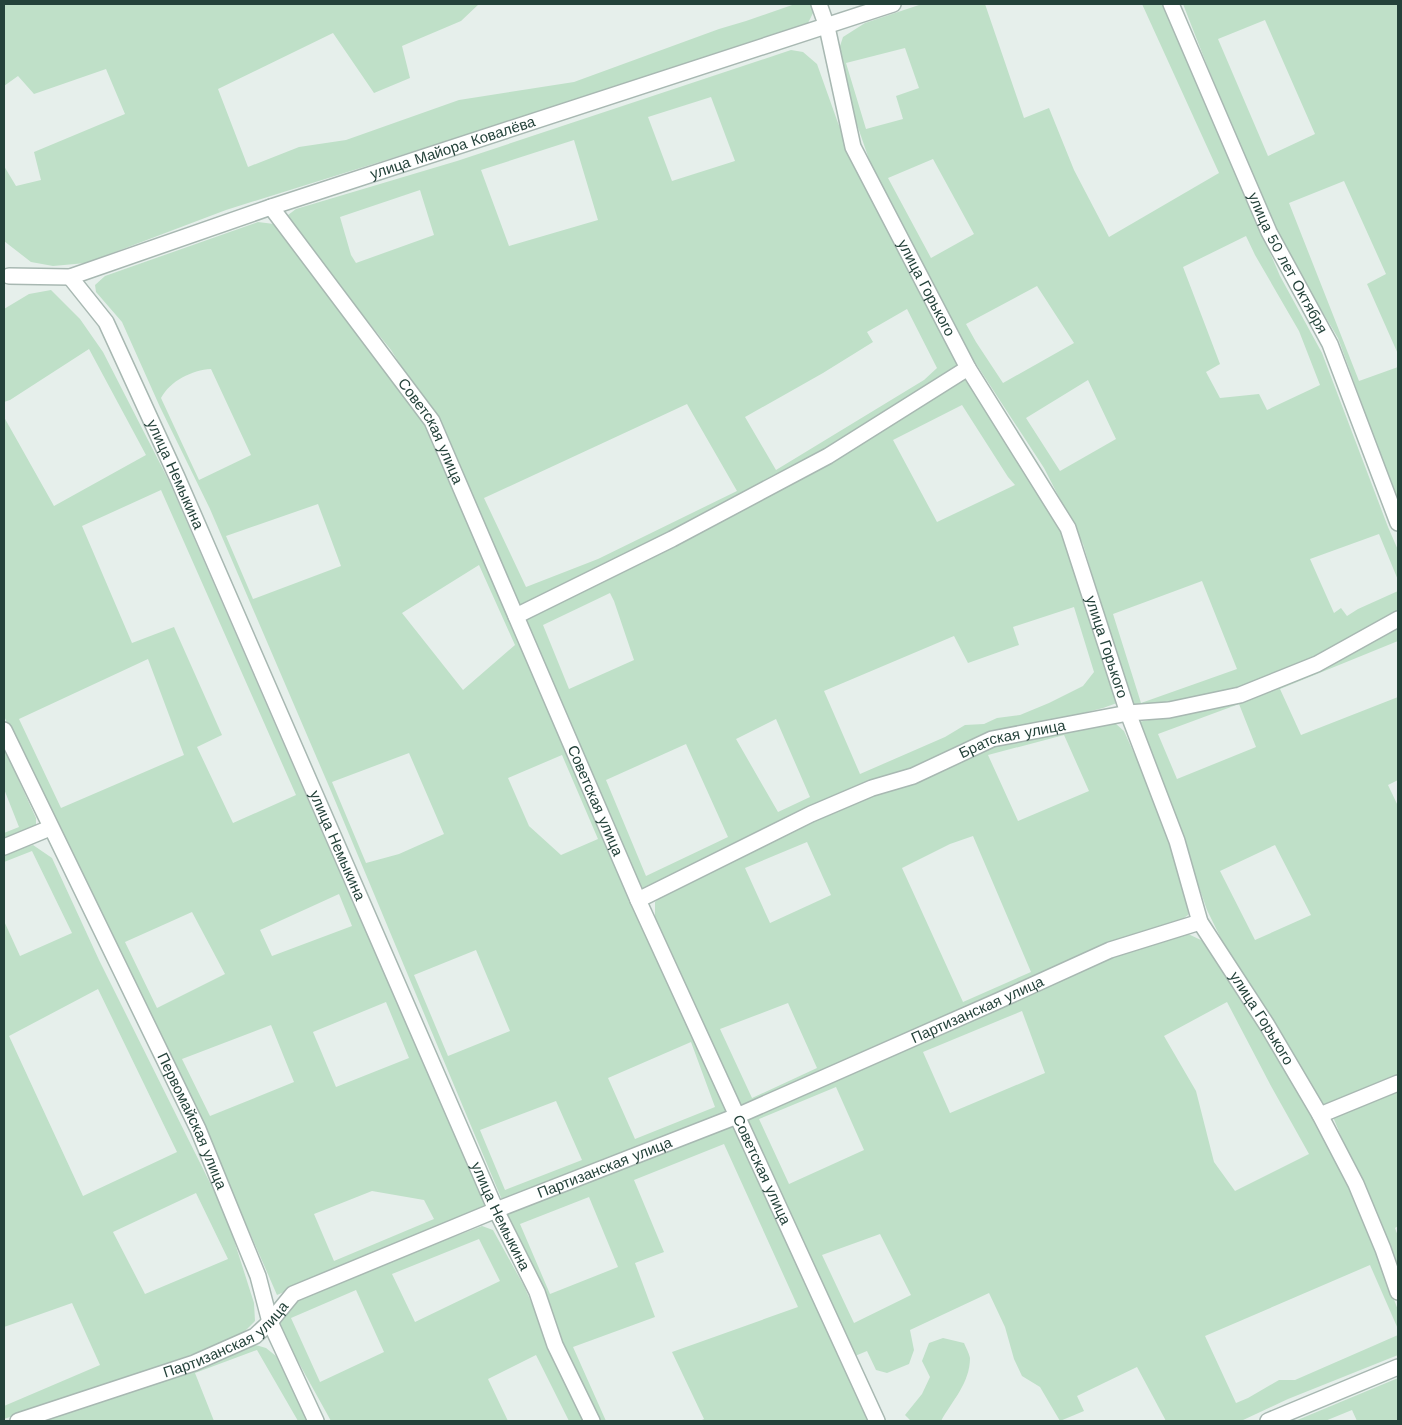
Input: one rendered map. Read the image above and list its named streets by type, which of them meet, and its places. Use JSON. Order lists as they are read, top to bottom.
{
  "streets": {
    "street": [
      "улица Майора Ковалёва",
      "улица 50 лет Октября",
      "улица Горького",
      "Советская улица",
      "улица Немыкина",
      "Братская улица",
      "Партизанская улица",
      "Первомайская улица"
    ]
  },
  "crossings": [
    ["улица Майора Ковалёва", "улица Горького"],
    ["улица Майора Ковалёва", "Советская улица"],
    ["улица Майора Ковалёва", "улица Немыкина"],
    ["улица Горького", "Братская улица"],
    ["улица Горького", "Партизанская улица"],
    ["Советская улица", "Братская улица"],
    ["Советская улица", "Партизанская улица"],
    ["улица Немыкина", "Партизанская улица"],
    ["Партизанская улица", "Первомайская улица"]
  ]
}
